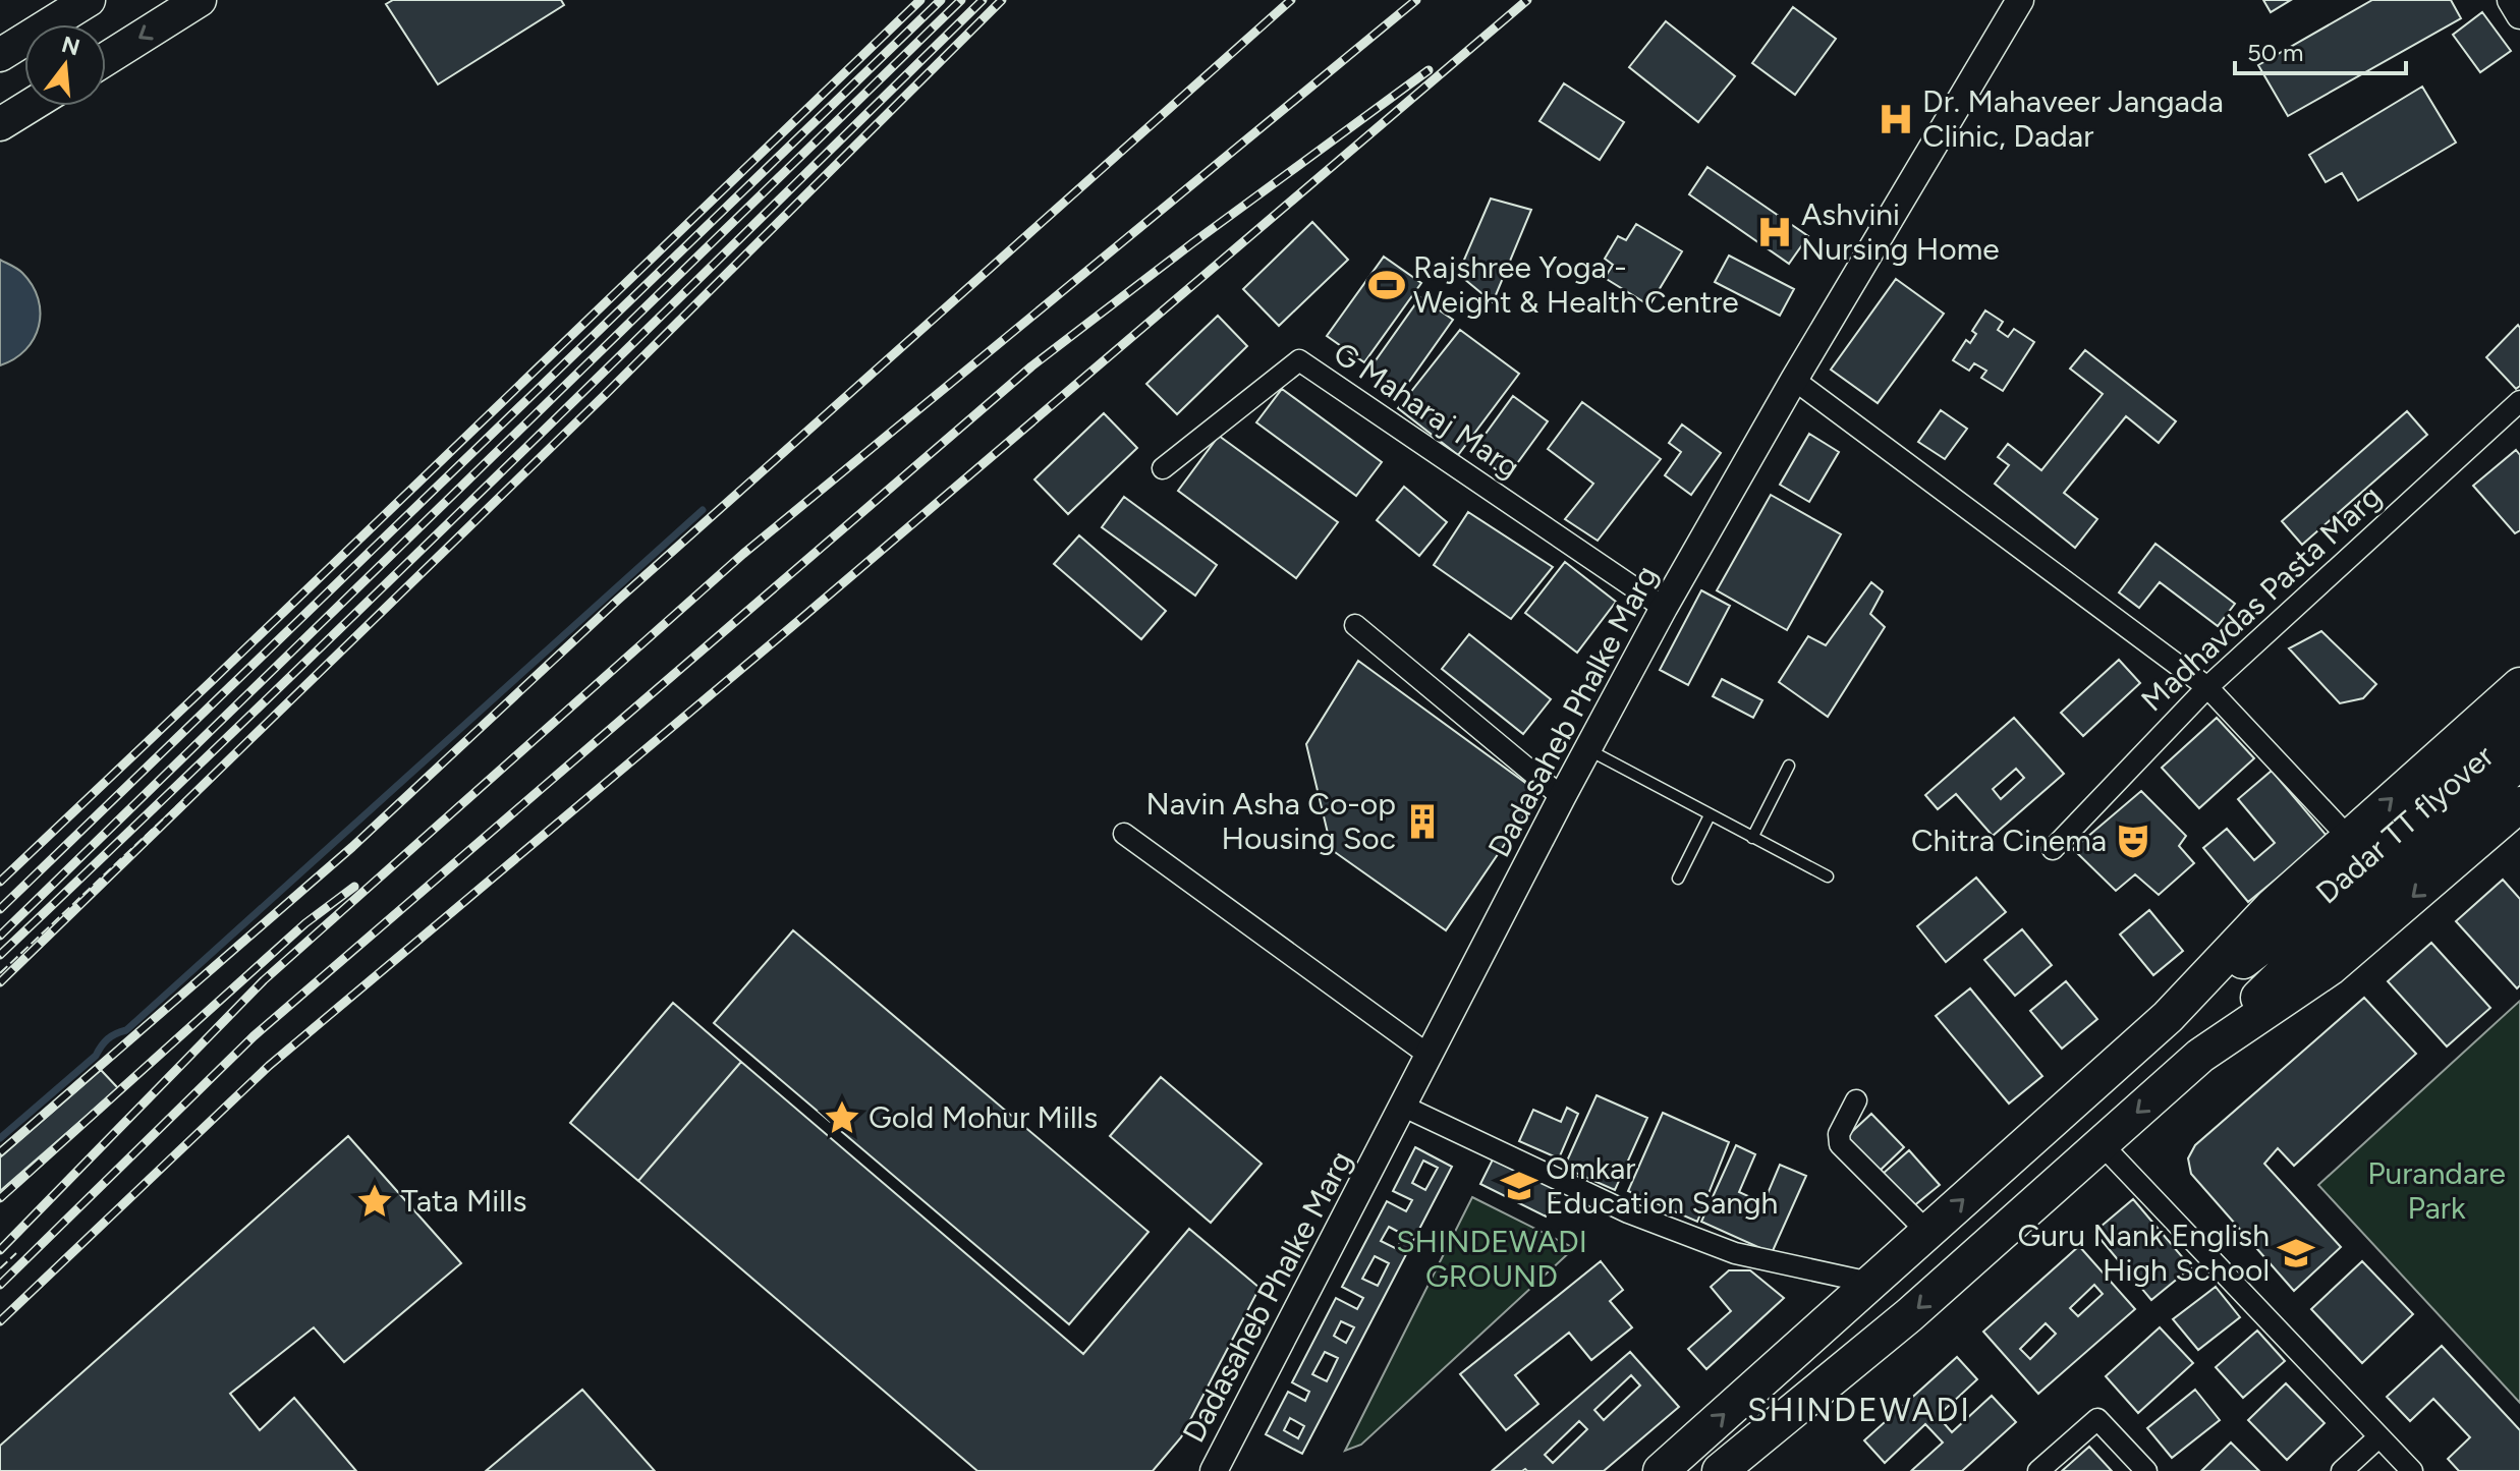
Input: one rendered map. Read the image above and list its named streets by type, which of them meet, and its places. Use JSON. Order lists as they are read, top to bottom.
{
  "streets": {
    "highway": ["Dadar TT flyover"],
    "street": ["G Maharaj Marg", "Madhavdas Pasta Marg", "Dadasaheb Phalke Marg"]
  },
  "crossings": [
    ["G Maharaj Marg", "Dadasaheb Phalke Marg"]
  ],
  "districts": ["SHINDEWADI"],
  "parks": ["Purandare Park", "SHINDEWADI GROUND"],
  "places": {
    "hospital": ["Dr. Mahaveer Jangada Clinic, Dadar", "Ashvini Nursing Home"],
    "sports": ["Rajshree Yoga - Weight & Health Centre"],
    "building": ["Navin Asha Co-op Housing Soc"],
    "theatre": ["Chitra Cinema"],
    "place": ["Gold Mohur Mills", "Tata Mills"],
    "school or university": ["Omkar Education Sangh", "Guru Nank English High School"]
  },
  "scale_bar": "50 m",
  "north": "top"
}
